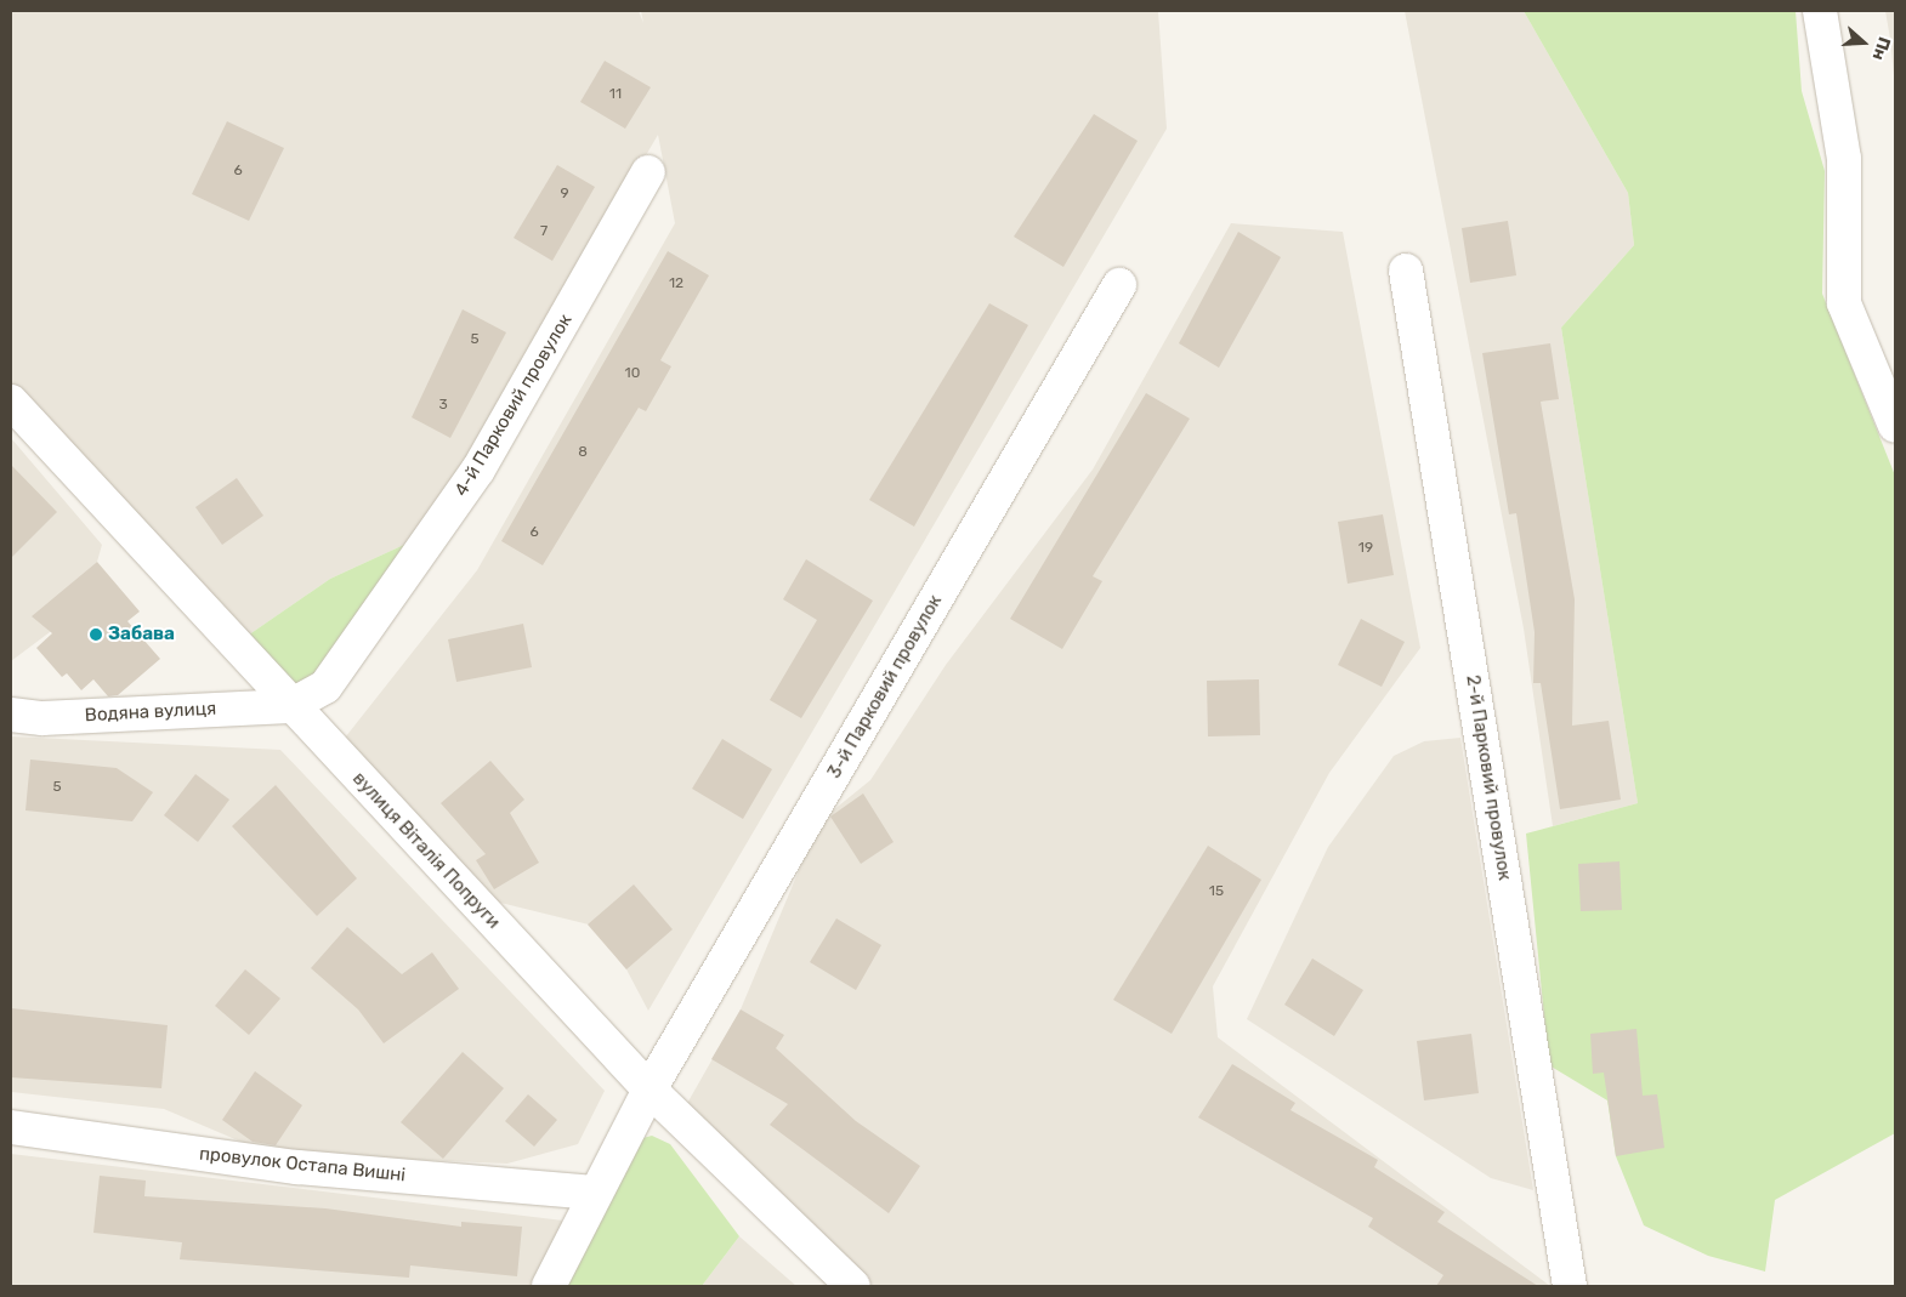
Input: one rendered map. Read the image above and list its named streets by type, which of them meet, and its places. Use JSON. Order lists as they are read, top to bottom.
{
  "streets": {
    "street": [
      "4-й Парковий провулок",
      "3-й Парковий провулок",
      "Водяна вулиця",
      "2-й Парковий провулок",
      "вулиця Віталія Попруги",
      "провулок Остапа Вишні"
    ]
  },
  "crossings": [
    ["4-й Парковий провулок", "Водяна вулиця"],
    ["4-й Парковий провулок", "вулиця Віталія Попруги"],
    ["3-й Парковий провулок", "вулиця Віталія Попруги"],
    ["3-й Парковий провулок", "провулок Остапа Вишні"],
    ["Водяна вулиця", "вулиця Віталія Попруги"]
  ],
  "places": ["Забава"],
  "house_numbers": [
    "11",
    "6",
    "9",
    "7",
    "12",
    "5",
    "10",
    "3",
    "8",
    "6",
    "19",
    "5",
    "15"
  ],
  "north": "right"
}
